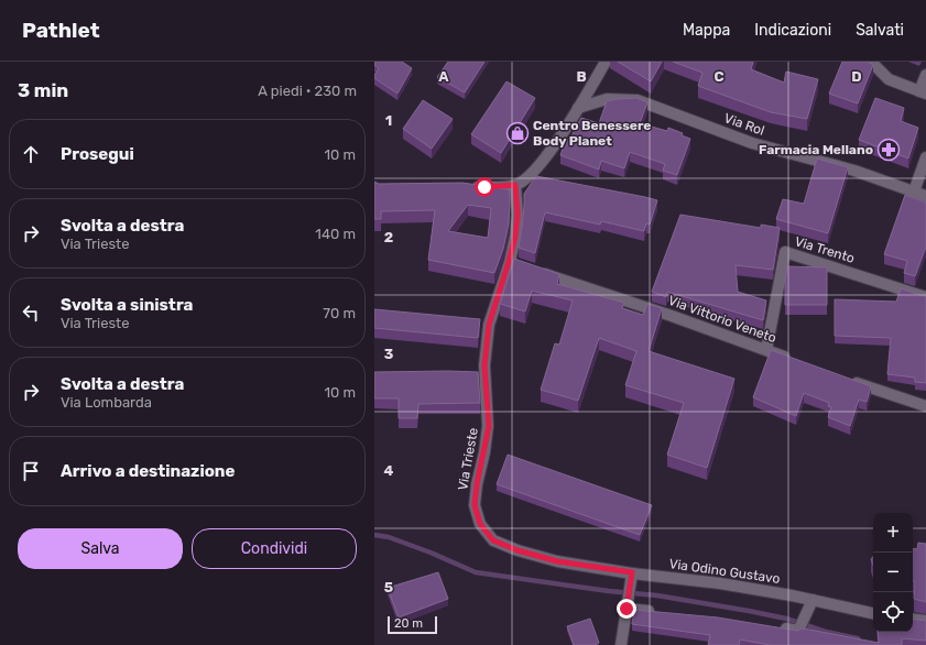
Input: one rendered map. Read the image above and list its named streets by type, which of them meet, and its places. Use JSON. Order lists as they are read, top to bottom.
{
  "streets": {
    "street": [
      "Via Rol",
      "Via Trento",
      "Via Vittorio Veneto",
      "Via Trieste",
      "Via Odino Gustavo"
    ]
  },
  "crossings": [
    ["Via Trento", "Via Vittorio Veneto"],
    ["Via Trieste", "Via Odino Gustavo"]
  ],
  "places": {
    "shop": ["Centro Benessere Body Planet"],
    "pharmacy": ["Farmacia Mellano"]
  },
  "scale_bar": "20 m",
  "page": {
    "header": "Pathlet",
    "nav": ["Mappa", "Indicazioni", "Salvati"],
    "heading": ["3 min", "A piedi · 230 m"],
    "list": [
      ["Prosegui", "10 m"],
      ["Svolta a destra", "Via Trieste", "140 m"],
      ["Svolta a sinistra", "Via Trieste", "70 m"],
      ["Svolta a destra", "Via Lombarda", "10 m"],
      "Arrivo a destinazione"
    ],
    "map_buttons": ["+", "−"],
    "buttons": ["Salva", "Condividi"],
    "scale": "20 m"
  },
  "grid": {
    "columns": [
      "A",
      "B",
      "C",
      "D"
    ],
    "rows": [
      "1",
      "2",
      "3",
      "4",
      "5"
    ]
  }
}
